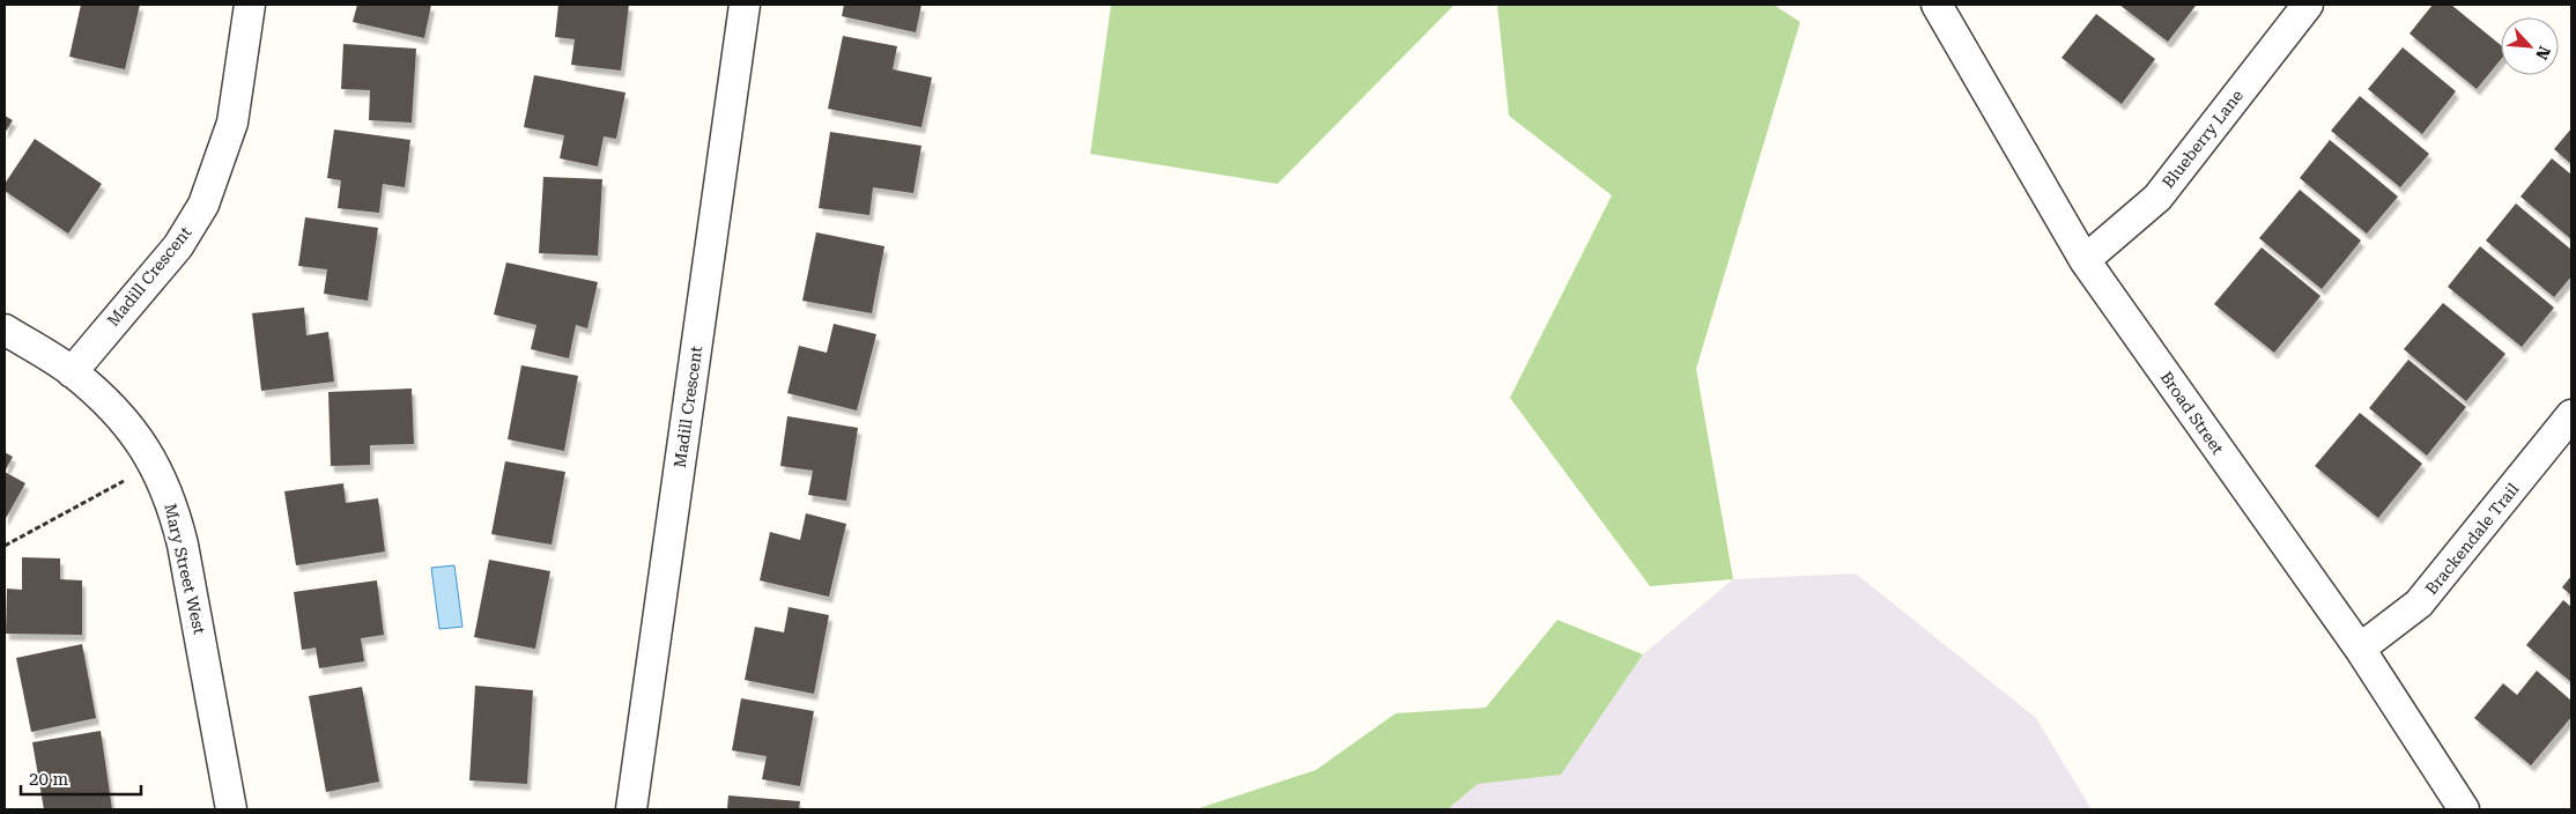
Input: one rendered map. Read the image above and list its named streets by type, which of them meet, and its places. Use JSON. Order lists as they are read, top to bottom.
{
  "streets": {
    "street": [
      "Blueberry Lane",
      "Madill Crescent",
      "Broad Street",
      "Brackendale Trail",
      "Mary Street West"
    ]
  },
  "crossings": [
    ["Blueberry Lane", "Broad Street"],
    ["Madill Crescent", "Mary Street West"],
    ["Broad Street", "Brackendale Trail"]
  ],
  "scale_bar": "20 m",
  "north": "bottom right"
}
